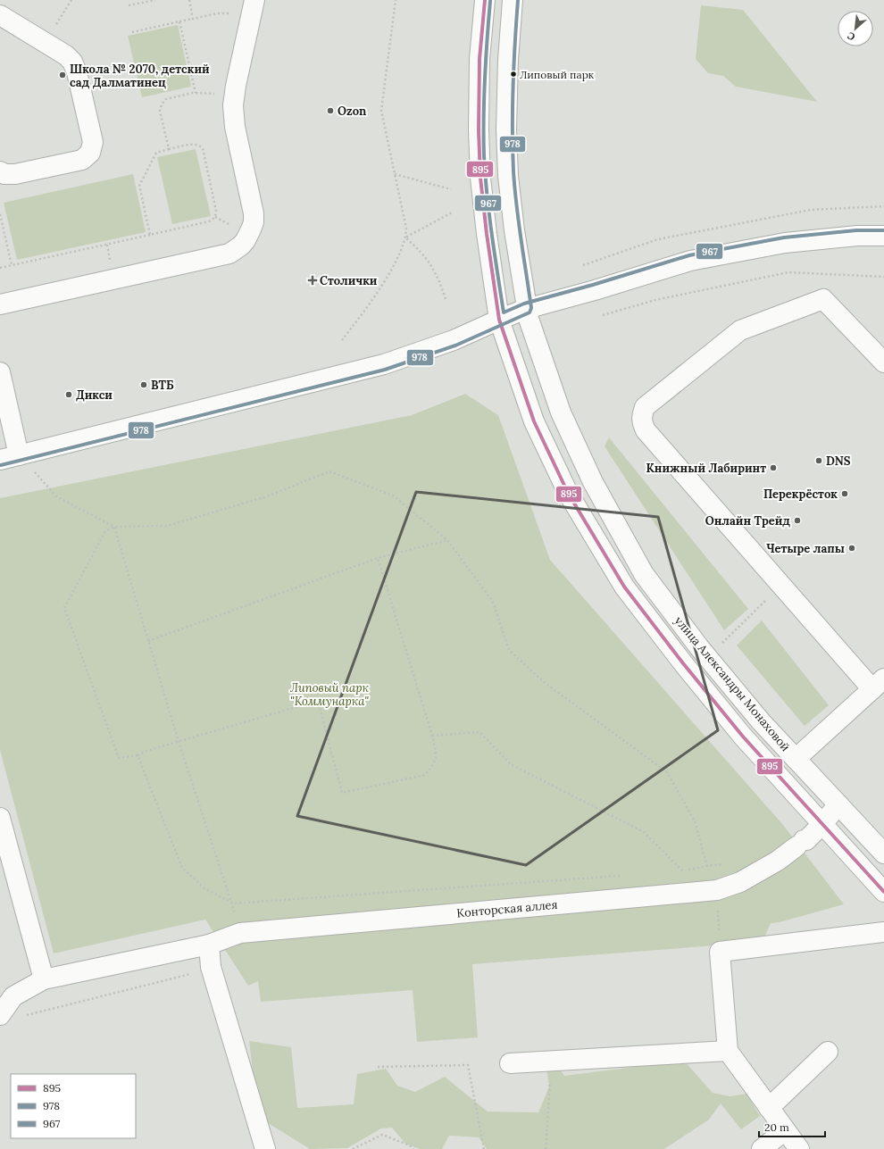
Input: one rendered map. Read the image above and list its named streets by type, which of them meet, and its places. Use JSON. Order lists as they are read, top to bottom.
{
  "streets": {
    "main road": ["улица Александры Монаховой", "Конторская аллея"]
  },
  "crossings": [
    ["улица Александры Монаховой", "Конторская аллея"]
  ],
  "parks": ["Липовый парк \"Коммунарка\""],
  "places": {
    "other": [
      "Липовый парк",
      "Школа № 2070, детский сад Далматинец",
      "Ozon",
      "ВТБ",
      "Дикси",
      "DNS",
      "Книжный Лабиринт",
      "Перекрёсток",
      "Онлайн Трейд",
      "Четыре лапы"
    ],
    "health": ["Столички"]
  },
  "lines": ["transit line 895", "transit line 978", "transit line 967"],
  "legend": ["895", "978", "967"],
  "scale_bar": "20 m",
  "north": "bottom left"
}
